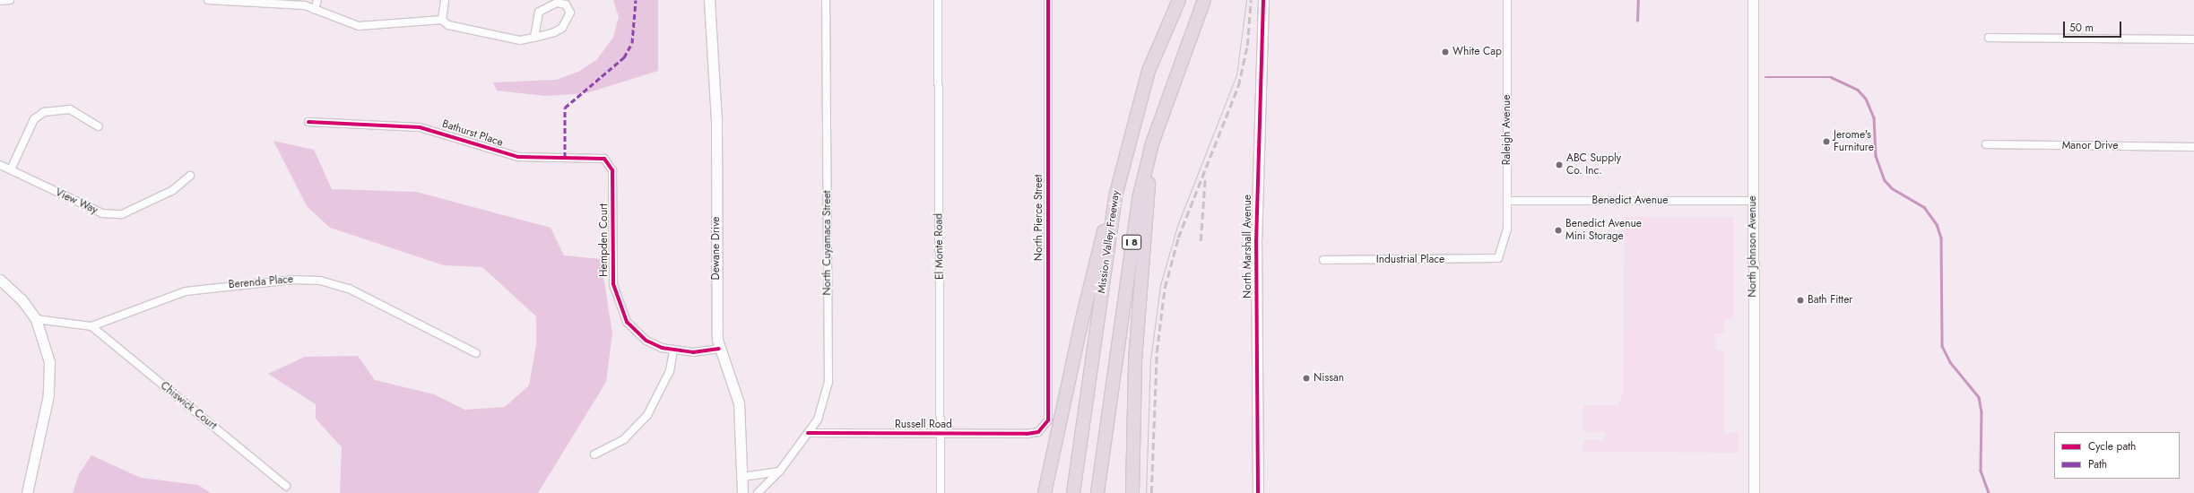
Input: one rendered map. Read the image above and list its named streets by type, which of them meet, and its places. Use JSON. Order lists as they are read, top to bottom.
{
  "streets": {
    "highway": ["Mission Valley Freeway", "I 8"],
    "main road": ["North Marshall Avenue", "North Johnson Avenue", "Dewane Drive"],
    "street": [
      "Raleigh Avenue",
      "Bathurst Place",
      "Manor Drive",
      "Benedict Avenue",
      "View Way",
      "North Pierce Street",
      "Hempden Court",
      "North Cuyamaca Street",
      "El Monte Road",
      "Industrial Place",
      "Berenda Place",
      "Chiswick Court",
      "Russell Road"
    ]
  },
  "crossings": [
    ["Raleigh Avenue", "Benedict Avenue"],
    ["Raleigh Avenue", "Industrial Place"],
    ["Bathurst Place", "Hempden Court"],
    ["Benedict Avenue", "North Johnson Avenue"],
    ["North Pierce Street", "Russell Road"],
    ["Hempden Court", "Dewane Drive"],
    ["North Cuyamaca Street", "Russell Road"],
    ["El Monte Road", "Russell Road"],
    ["Berenda Place", "Chiswick Court"]
  ],
  "places": [
    "White Cap",
    "Jerome's Furniture",
    "ABC Supply Co. Inc.",
    "Benedict Avenue Mini Storage",
    "Bath Fitter",
    "Nissan"
  ],
  "legend": ["Cycle path", "Path"],
  "scale_bar": "50 m"
}
